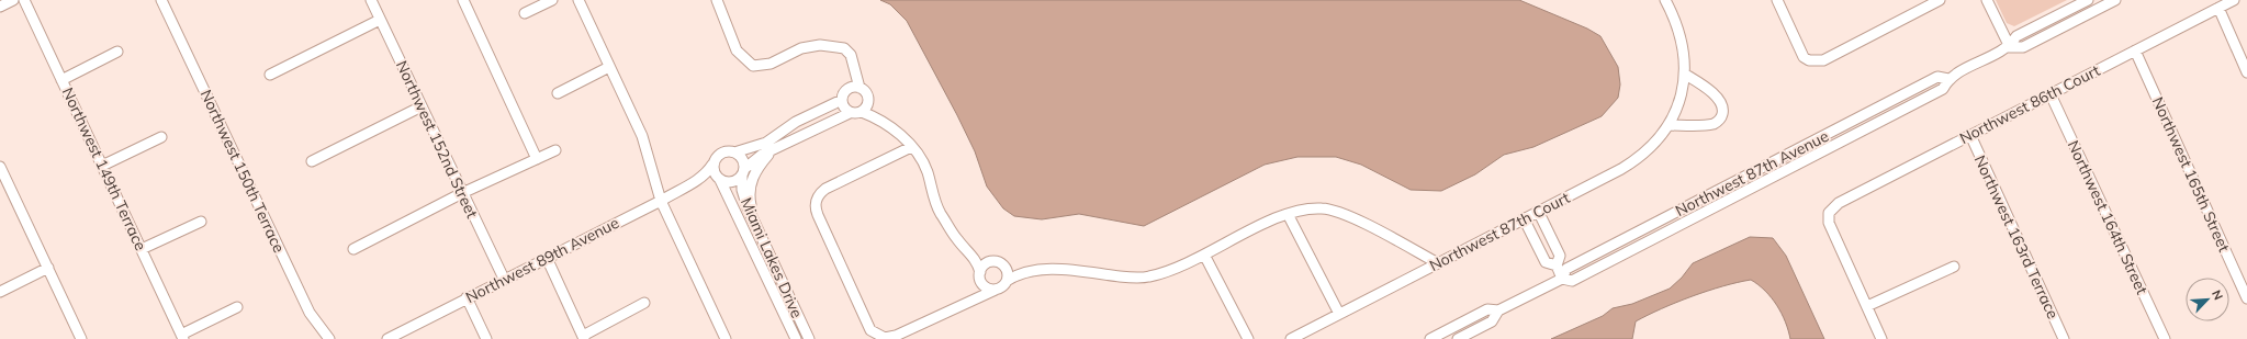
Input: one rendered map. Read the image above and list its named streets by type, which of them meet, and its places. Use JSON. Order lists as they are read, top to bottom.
{
  "streets": {
    "street": [
      "Northwest 86th Court",
      "Northwest 152nd Street",
      "Northwest 149th Terrace",
      "Northwest 150th Terrace",
      "Northwest 87th Avenue",
      "Northwest 165th Street",
      "Northwest 164th Street",
      "Northwest 87th Court",
      "Northwest 163rd Terrace",
      "Miami Lakes Drive",
      "Northwest 89th Avenue"
    ]
  },
  "crossings": [
    ["Northwest 86th Court", "Northwest 165th Street"],
    ["Northwest 86th Court", "Northwest 164th Street"],
    ["Northwest 86th Court", "Northwest 163rd Terrace"],
    ["Northwest 152nd Street", "Northwest 89th Avenue"],
    ["Miami Lakes Drive", "Northwest 89th Avenue"]
  ],
  "north": "top right"
}
